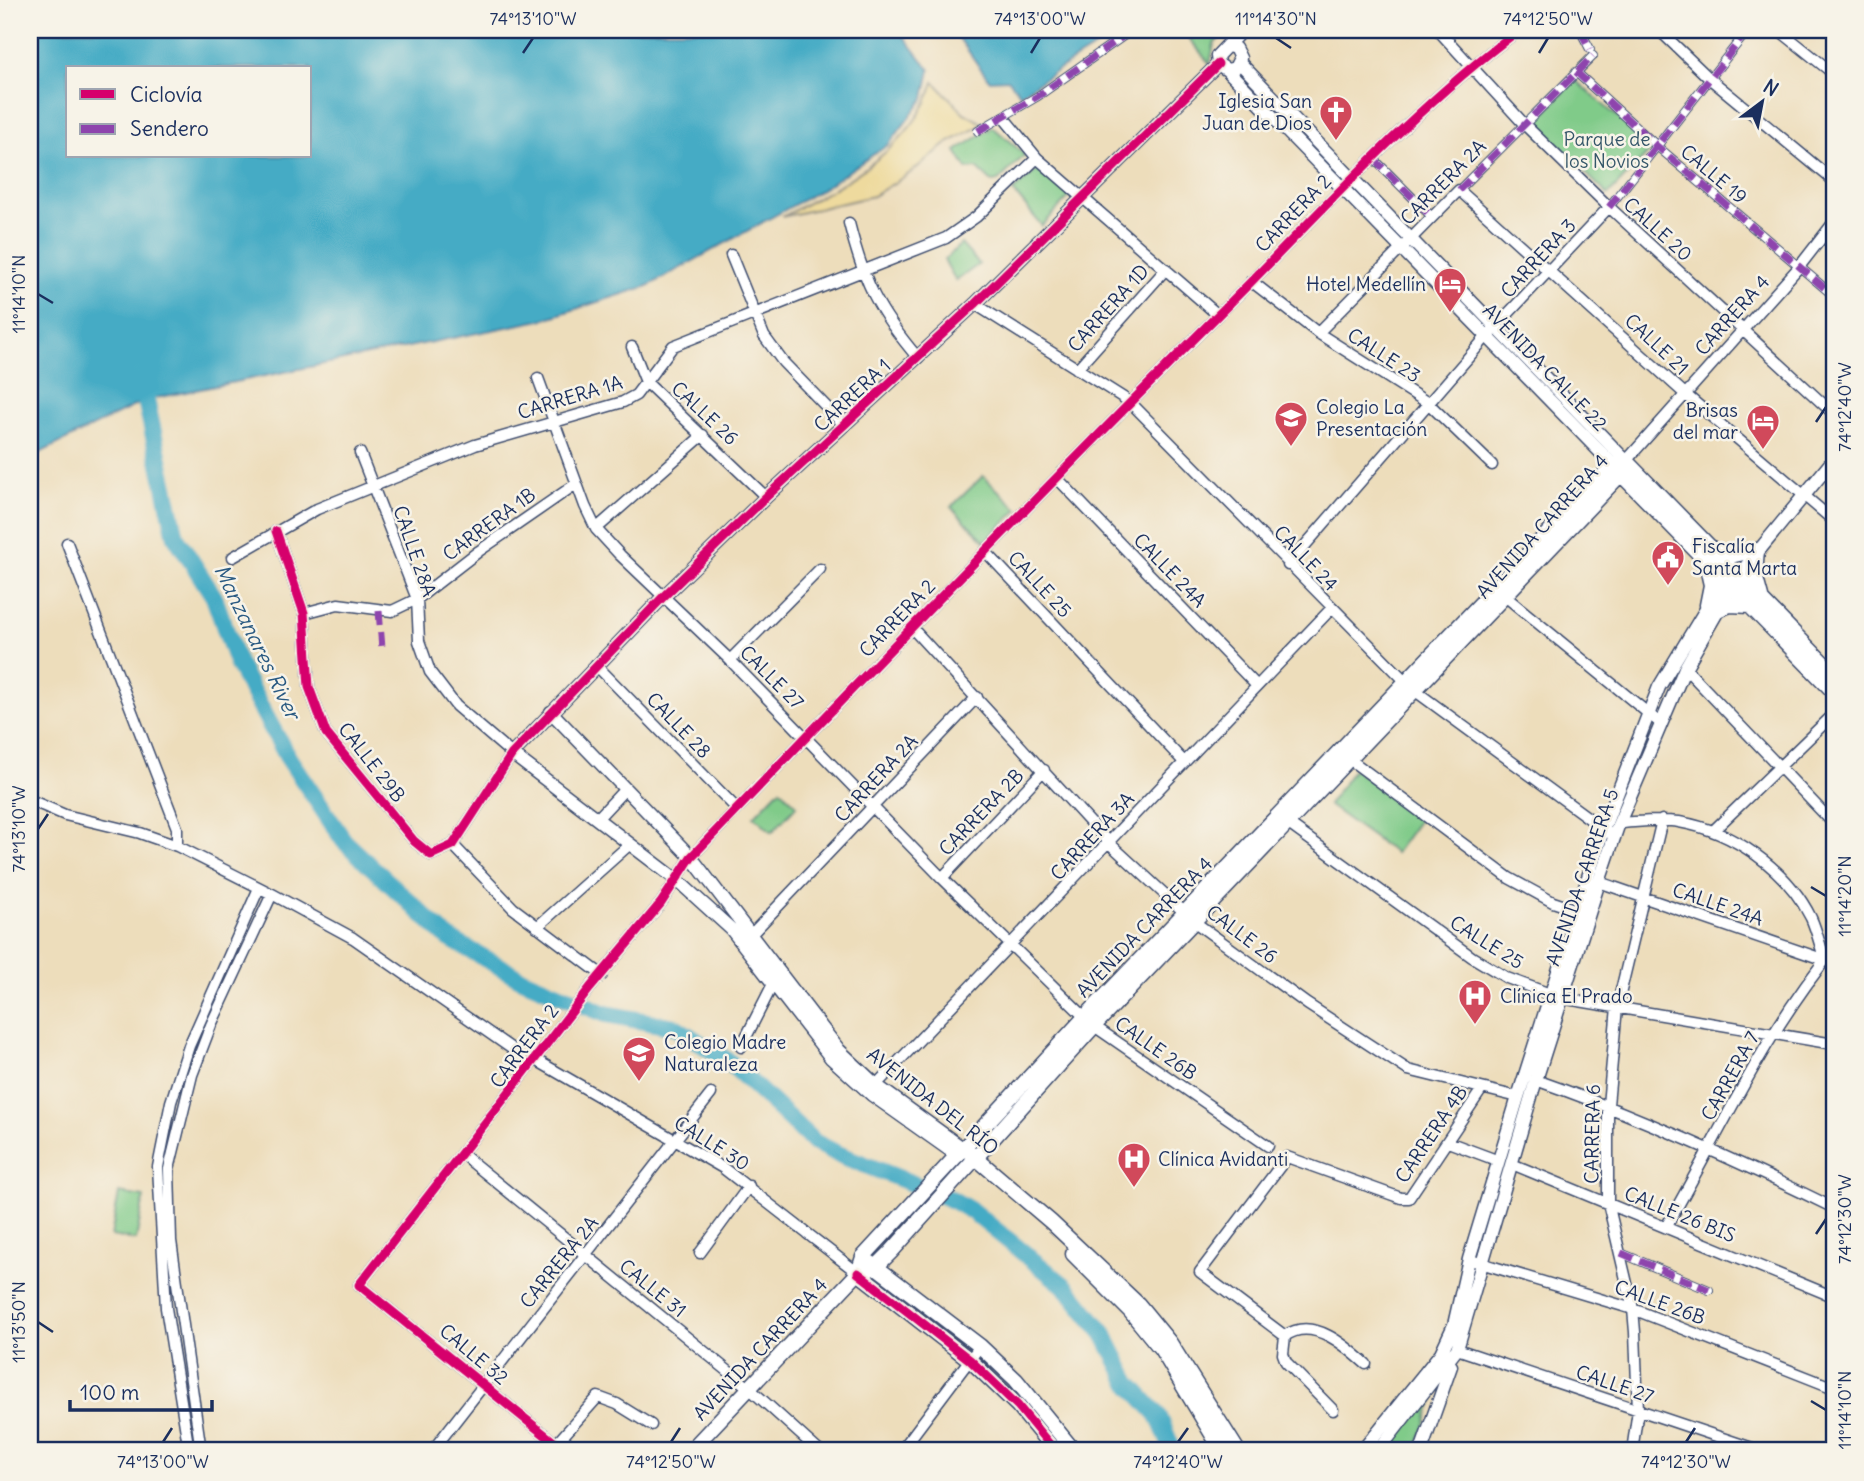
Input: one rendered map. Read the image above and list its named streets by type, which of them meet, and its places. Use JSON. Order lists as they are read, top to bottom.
{
  "streets": {
    "main road": ["AVENIDA CALLE 22", "AVENIDA CARRERA 4", "AVENIDA DEL RÍO"],
    "street": [
      "CALLE 19",
      "CARRERA 2A",
      "CARRERA 2",
      "CALLE 20",
      "CARRERA 3",
      "CARRERA 1D",
      "CARRERA 4",
      "CALLE 21",
      "CALLE 23",
      "CARRERA 1",
      "CARRERA 1A",
      "CALLE 26",
      "CARRERA 1B",
      "CALLE 28A",
      "CALLE 24",
      "CALLE 24A",
      "CALLE 25",
      "CALLE 27",
      "CALLE 28",
      "CALLE 29B",
      "CARRERA 2B",
      "CARRERA 3A",
      "AVENIDA CARRERA 5",
      "CALLE 26B",
      "CARRERA 7",
      "CARRERA 4B",
      "CARRERA 6",
      "CALLE 30",
      "CALLE 26 BIS",
      "CALLE 31",
      "CALLE 32"
    ]
  },
  "crossings": [
    ["CALLE 19", "CARRERA 2A"],
    ["CALLE 19", "CARRERA 3"],
    ["CALLE 19", "CARRERA 4"],
    ["CARRERA 2A", "CALLE 20"],
    ["CARRERA 2A", "CALLE 21"],
    ["CARRERA 2A", "CALLE 23"],
    ["CARRERA 2A", "AVENIDA CALLE 22"],
    ["CARRERA 2A", "CALLE 26"],
    ["CARRERA 2A", "CALLE 27"],
    ["CARRERA 2A", "AVENIDA DEL RÍO"],
    ["CARRERA 2A", "CALLE 30"],
    ["CARRERA 2A", "CALLE 31"],
    ["CARRERA 2A", "CALLE 32"],
    ["CARRERA 2", "CALLE 20"],
    ["CARRERA 2", "CALLE 23"],
    ["CARRERA 2", "AVENIDA CALLE 22"],
    ["CARRERA 2", "CALLE 26"],
    ["CARRERA 2", "CALLE 24"],
    ["CARRERA 2", "CALLE 24A"],
    ["CARRERA 2", "CALLE 25"],
    ["CARRERA 2", "CALLE 27"],
    ["CARRERA 2", "CALLE 28"],
    ["CARRERA 2", "AVENIDA DEL RÍO"],
    ["CARRERA 2", "CALLE 30"],
    ["CARRERA 2", "CALLE 31"],
    ["CARRERA 2", "CALLE 32"],
    ["CALLE 20", "CARRERA 3"],
    ["CALLE 20", "CARRERA 4"],
    ["CARRERA 3", "CALLE 21"],
    ["CARRERA 3", "CALLE 23"],
    ["CARRERA 3", "AVENIDA CALLE 22"],
    ["CARRERA 3", "CALLE 24"],
    ["CARRERA 1D", "CALLE 24"],
    ["CARRERA 4", "CALLE 21"],
    ["CARRERA 4", "AVENIDA CALLE 22"],
    ["CARRERA 4", "AVENIDA CARRERA 4"],
    ["CALLE 21", "AVENIDA CARRERA 5"],
    ["AVENIDA CALLE 22", "CARRERA 1"],
    ["AVENIDA CALLE 22", "AVENIDA CARRERA 4"],
    ["AVENIDA CALLE 22", "AVENIDA CARRERA 5"],
    ["CARRERA 1", "CALLE 26"],
    ["CARRERA 1", "CALLE 28A"],
    ["CARRERA 1", "CALLE 24"],
    ["CARRERA 1", "CALLE 27"],
    ["CARRERA 1", "CALLE 28"],
    ["CARRERA 1", "AVENIDA DEL RÍO"],
    ["CARRERA 1A", "CALLE 26"],
    ["CARRERA 1A", "CALLE 28A"],
    ["CARRERA 1A", "CALLE 27"],
    ["CARRERA 1A", "CALLE 29B"],
    ["CALLE 26", "AVENIDA CARRERA 4"],
    ["CALLE 26", "CARRERA 2B"],
    ["CALLE 26", "CARRERA 3A"],
    ["CALLE 26", "AVENIDA CARRERA 5"],
    ["CALLE 26", "CARRERA 4B"],
    ["CARRERA 1B", "CALLE 28A"],
    ["CARRERA 1B", "CALLE 27"],
    ["CARRERA 1B", "CALLE 29B"],
    ["AVENIDA CARRERA 4", "CALLE 24"],
    ["AVENIDA CARRERA 4", "CALLE 25"],
    ["AVENIDA CARRERA 4", "CALLE 27"],
    ["AVENIDA CARRERA 4", "CALLE 26B"],
    ["AVENIDA CARRERA 4", "AVENIDA DEL RÍO"],
    ["AVENIDA CARRERA 4", "CALLE 30"],
    ["AVENIDA CARRERA 4", "CALLE 31"],
    ["CALLE 28A", "AVENIDA DEL RÍO"],
    ["CALLE 24", "CARRERA 3A"],
    ["CALLE 24", "AVENIDA CARRERA 5"],
    ["CALLE 24A", "CARRERA 3A"],
    ["CALLE 24A", "AVENIDA CARRERA 5"],
    ["CALLE 24A", "CARRERA 7"],
    ["CALLE 24A", "CARRERA 6"],
    ["CALLE 25", "CARRERA 3A"],
    ["CALLE 25", "AVENIDA CARRERA 5"],
    ["CALLE 25", "CARRERA 7"],
    ["CALLE 25", "CARRERA 6"],
    ["CALLE 27", "CARRERA 2B"],
    ["CALLE 27", "CARRERA 3A"],
    ["CALLE 27", "AVENIDA CARRERA 5"],
    ["CALLE 27", "CALLE 26B"],
    ["CALLE 27", "CARRERA 6"],
    ["CARRERA 3A", "AVENIDA DEL RÍO"],
    ["AVENIDA CARRERA 5", "CALLE 26B"],
    ["AVENIDA CARRERA 5", "CALLE 26 BIS"],
    ["CALLE 26B", "CARRERA 6"],
    ["CARRERA 7", "CALLE 26 BIS"],
    ["CARRERA 6", "CALLE 26 BIS"]
  ],
  "water": ["Manzanares River"],
  "parks": ["Parque de los Novios"],
  "places": {
    "church": ["Iglesia San Juan de Dios"],
    "hotel": ["Hotel Medellín", "Brisas del mar"],
    "school or university": ["Colegio La Presentación", "Colegio Madre Naturaleza"],
    "public building": ["Fiscalía Santa Marta"],
    "hospital": ["Clínica El Prado", "Clínica Avidanti"]
  },
  "legend": ["Ciclovía", "Sendero"],
  "scale_bar": "100 m",
  "north": "top right",
  "coordinates": [
    "74°13'10\"W",
    "74°13'00\"W",
    "11°14'30\"N",
    "74°12'50\"W",
    "11°14'10\"N",
    "74°12'40\"W",
    "11°14'20\"N",
    "74°12'30\"W",
    "11°13'50\"N"
  ]
}
